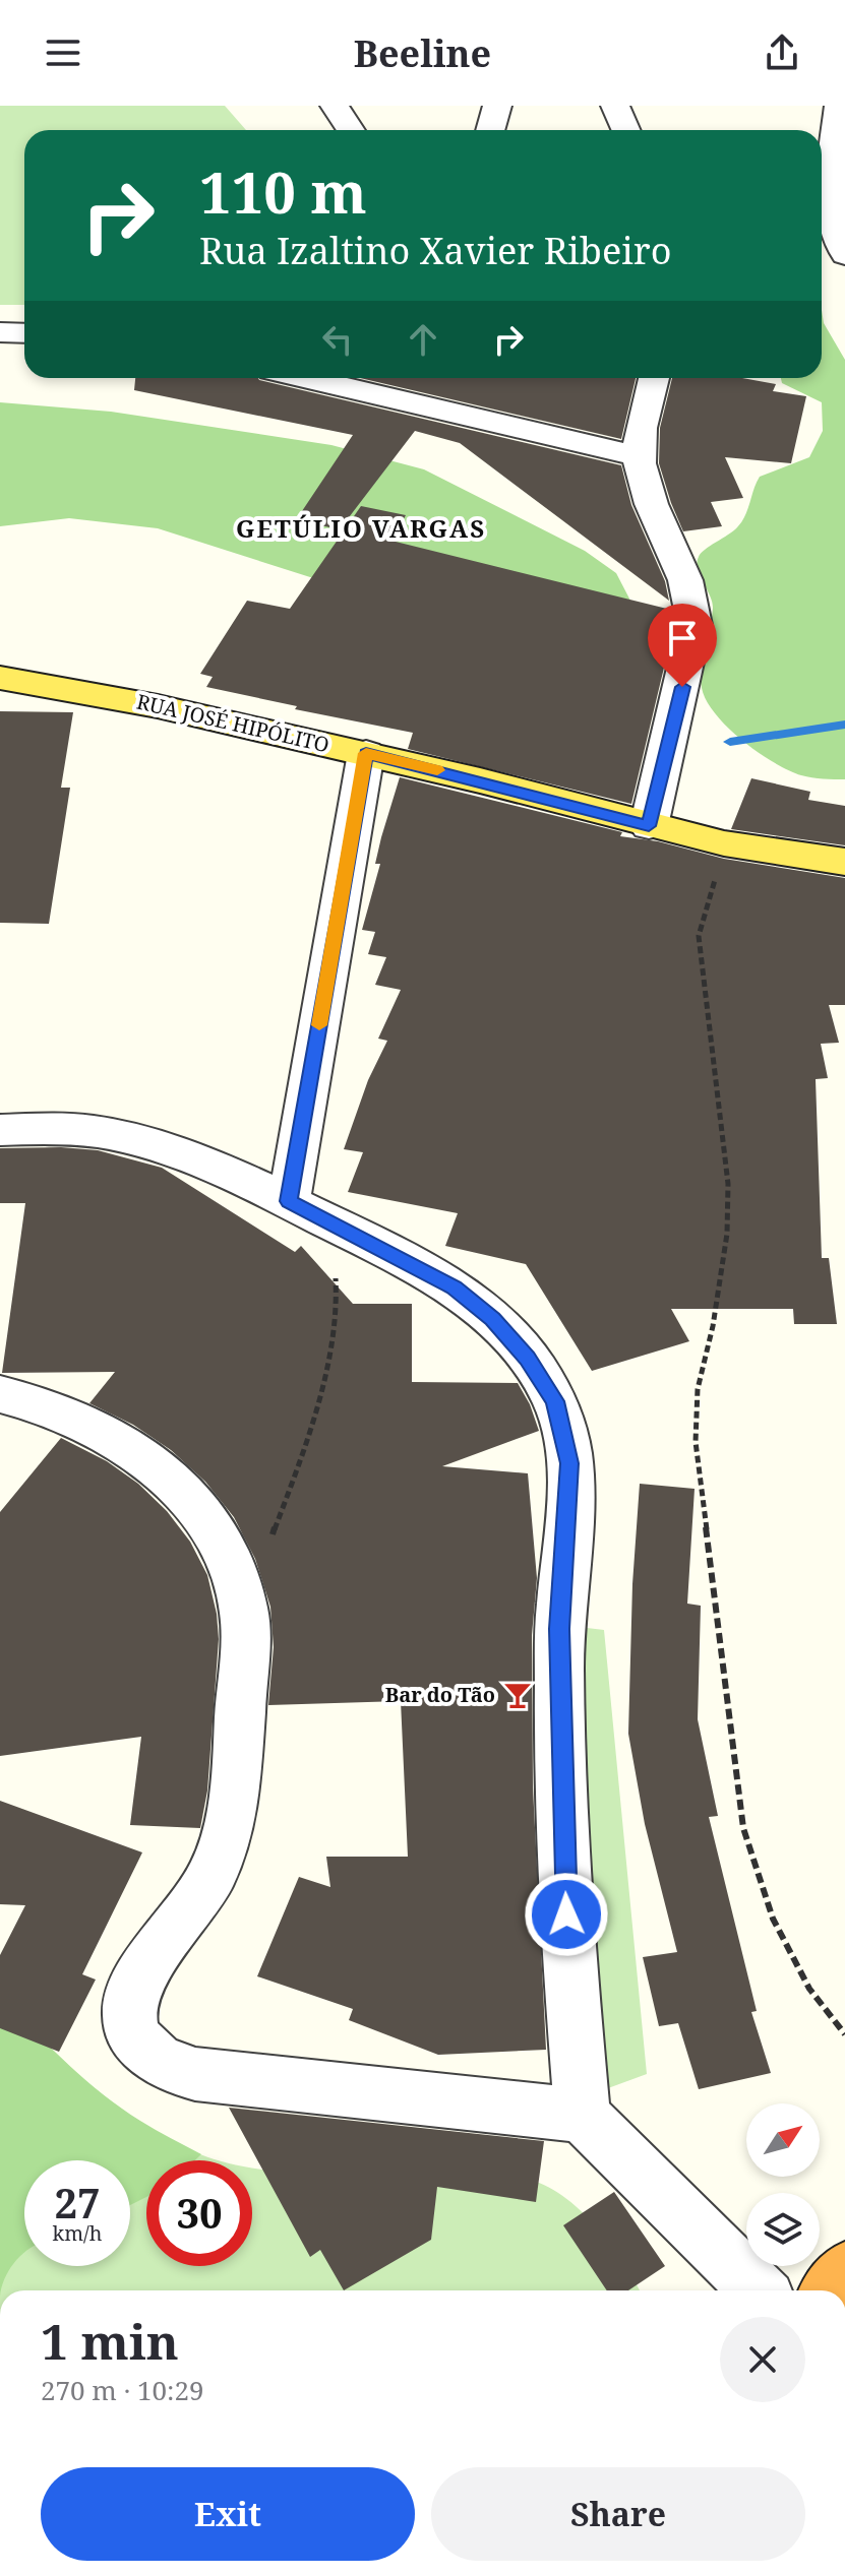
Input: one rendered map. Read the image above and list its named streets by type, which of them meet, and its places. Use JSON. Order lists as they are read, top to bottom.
{
  "streets": {
    "main road": ["RUA JOSÉ HIPÓLITO"]
  },
  "districts": ["GETÚLIO VARGAS"],
  "places": {
    "bar": ["Bar do Tão"]
  },
  "north": "top right",
  "page": {
    "header": "Beeline",
    "turn": ["110 m", "Rua Izaltino Xavier Ribeiro"],
    "speed": "27 km/h",
    "limit": "30",
    "heading": ["1 min", "270 m · 10:29"],
    "buttons": ["Exit", "Share"]
  }
}
